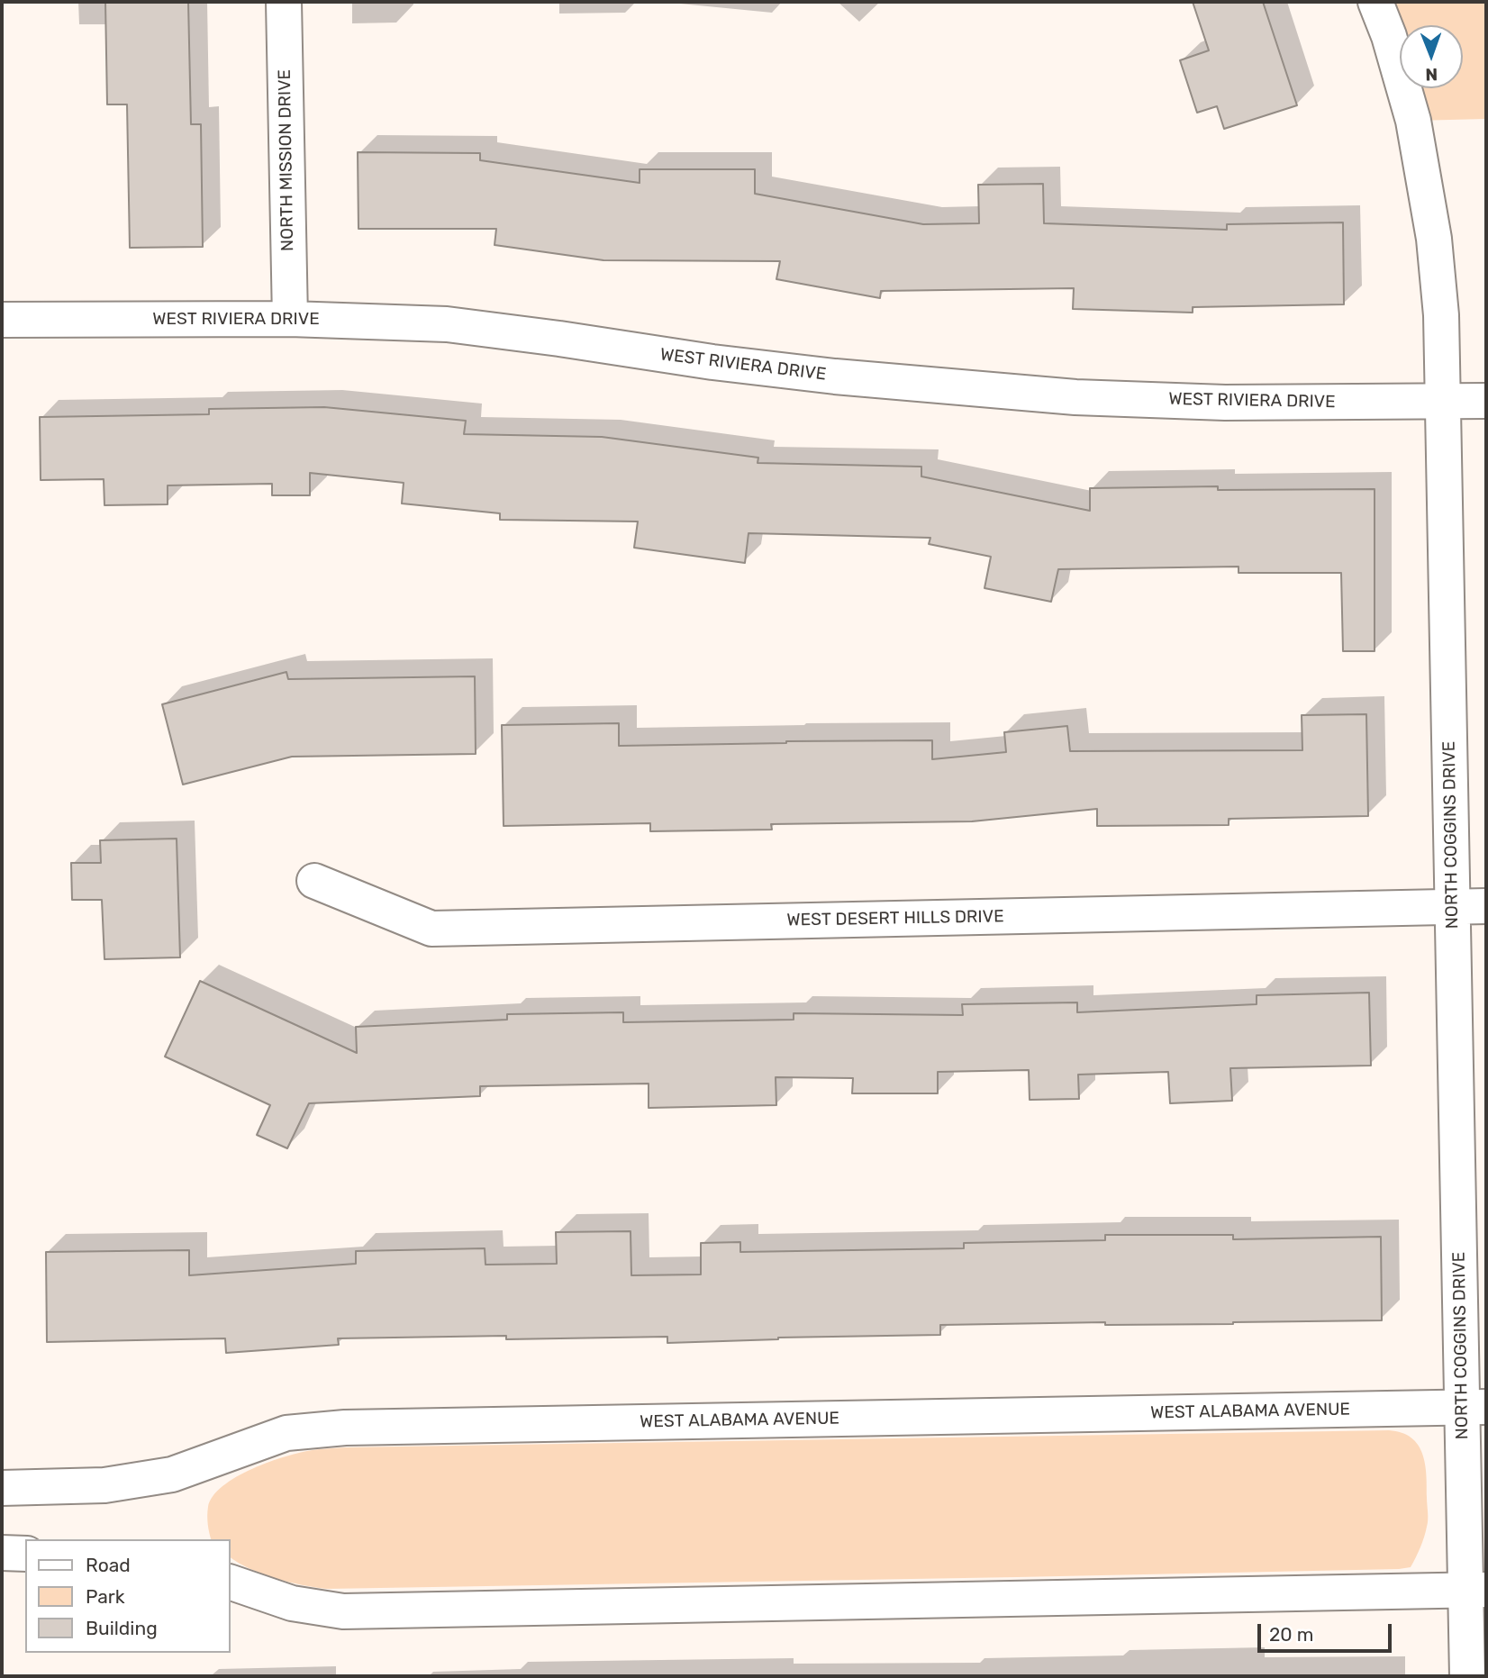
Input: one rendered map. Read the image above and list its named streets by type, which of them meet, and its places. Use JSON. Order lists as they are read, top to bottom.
{
  "streets": {
    "street": [
      "NORTH MISSION DRIVE",
      "WEST RIVIERA DRIVE",
      "NORTH COGGINS DRIVE",
      "WEST DESERT HILLS DRIVE",
      "WEST ALABAMA AVENUE"
    ]
  },
  "crossings": [
    ["NORTH MISSION DRIVE", "WEST RIVIERA DRIVE"],
    ["WEST RIVIERA DRIVE", "NORTH COGGINS DRIVE"],
    ["NORTH COGGINS DRIVE", "WEST DESERT HILLS DRIVE"],
    ["NORTH COGGINS DRIVE", "WEST ALABAMA AVENUE"]
  ],
  "legend": ["Road", "Park", "Building"],
  "scale_bar": "20 m",
  "north": "bottom"
}
